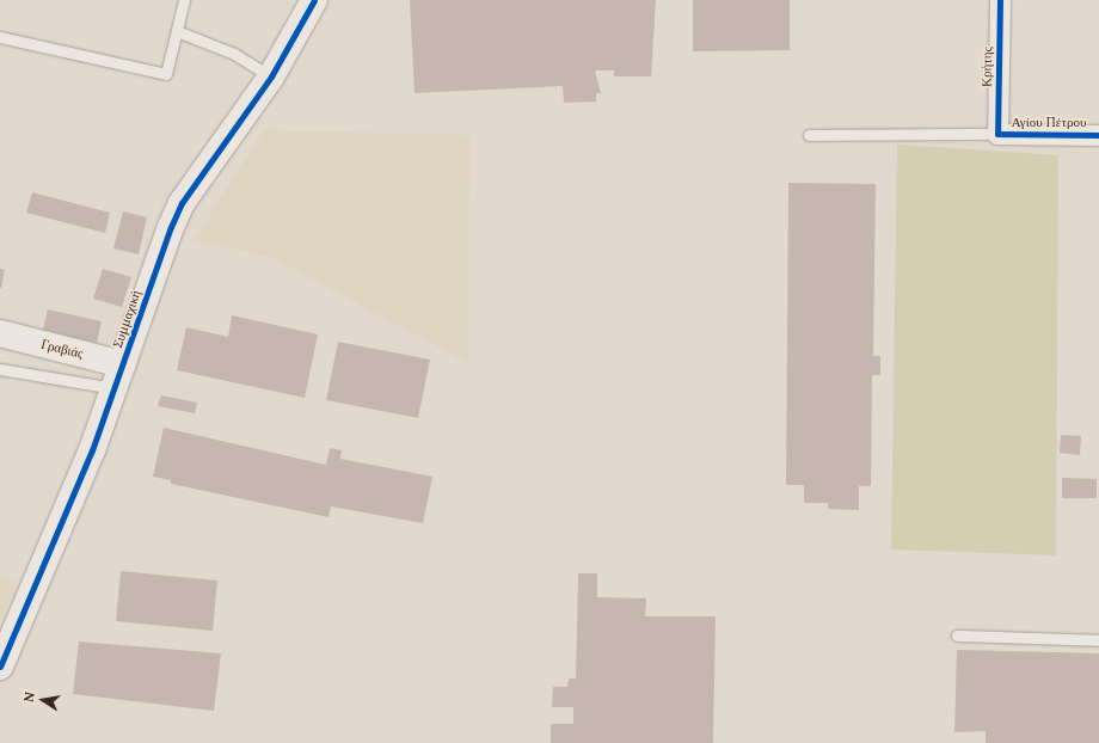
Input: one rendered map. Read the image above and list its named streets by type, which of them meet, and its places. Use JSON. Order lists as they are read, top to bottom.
{
  "streets": {
    "street": [
      "Κρήτης",
      "Αγίου Πέτρου",
      "Συμμαχική",
      "Γραβιάς"
    ]
  },
  "crossings": [
    ["Κρήτης", "Αγίου Πέτρου"],
    ["Συμμαχική", "Γραβιάς"]
  ],
  "north": "left"
}
